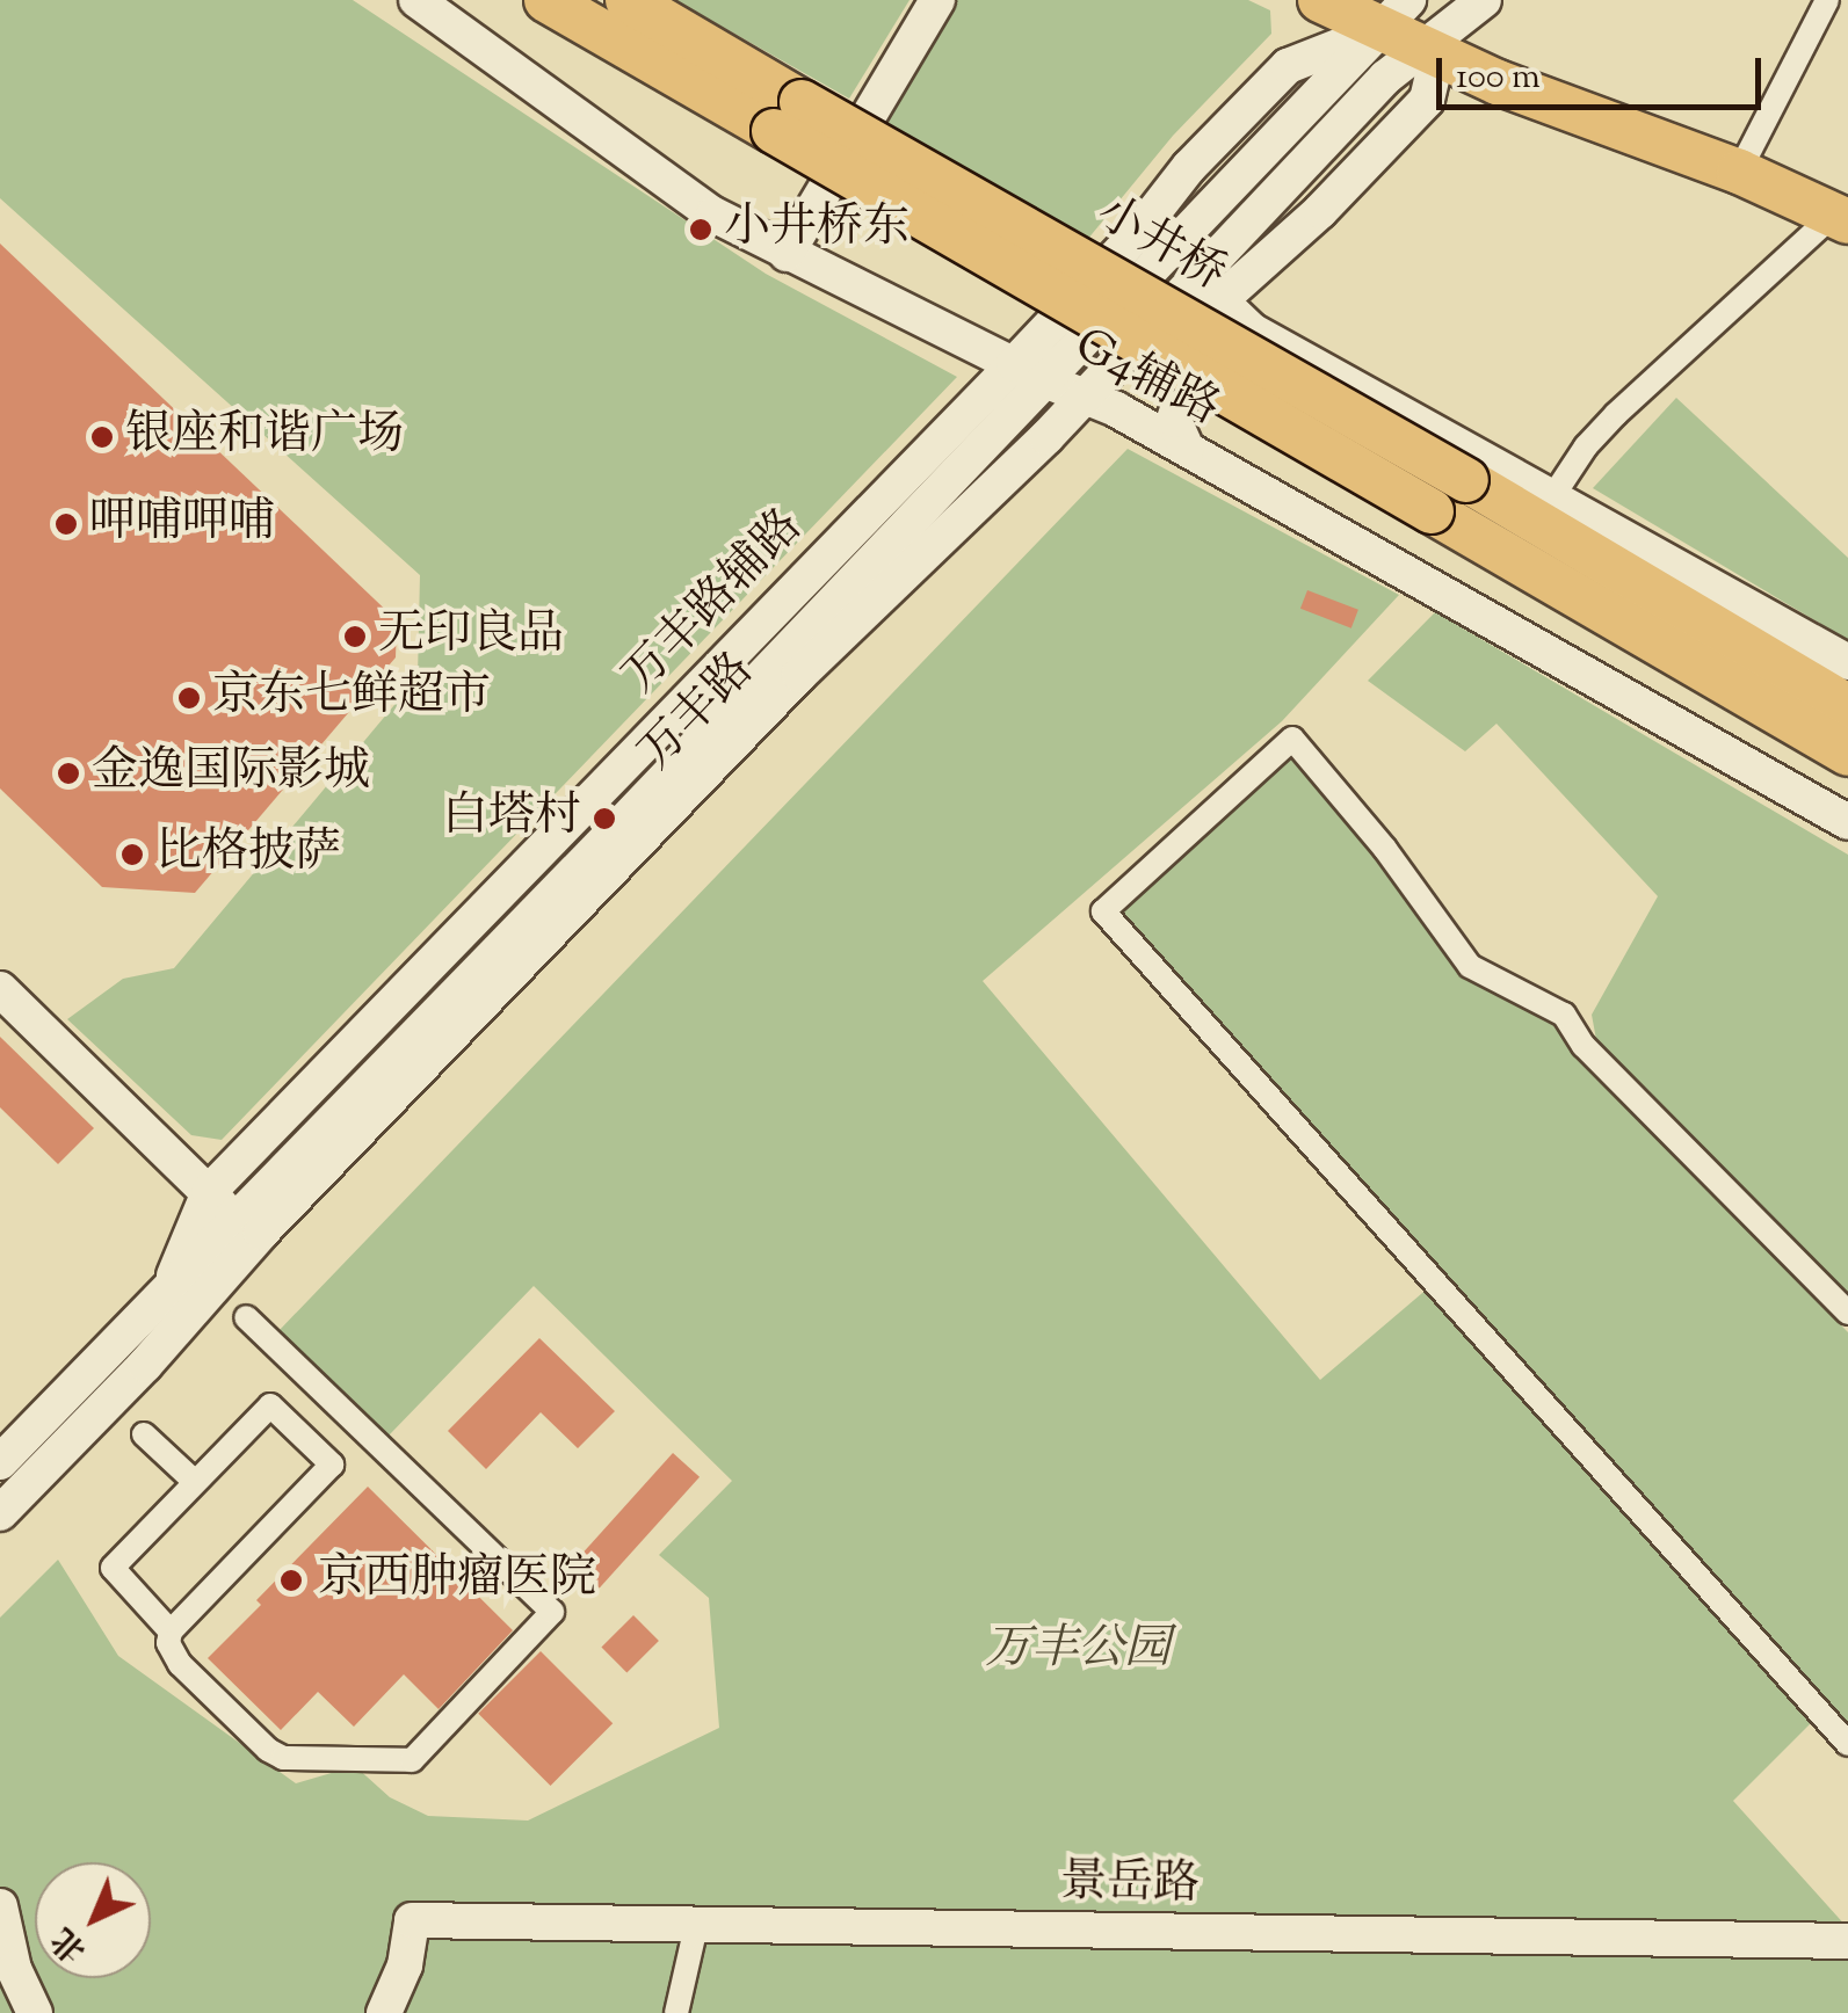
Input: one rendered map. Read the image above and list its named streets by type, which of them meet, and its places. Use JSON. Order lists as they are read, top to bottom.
{
  "streets": {
    "highway": ["小井桥"],
    "street": [
      "G4辅路",
      "万丰路辅路",
      "万丰路",
      "景岳路"
    ]
  },
  "crossings": [
    ["G4辅路", "万丰路辅路"],
    ["G4辅路", "万丰路"],
    ["万丰路辅路", "万丰路"]
  ],
  "parks": ["万丰公园"],
  "places": [
    "小井桥东",
    "银座和谐广场",
    "呷哺呷哺",
    "无印良品",
    "京东七鲜超市",
    "金逸国际影城",
    "白塔村",
    "比格披萨",
    "京西肿瘤医院"
  ],
  "scale_bar": "100 m",
  "north": "bottom left"
}
